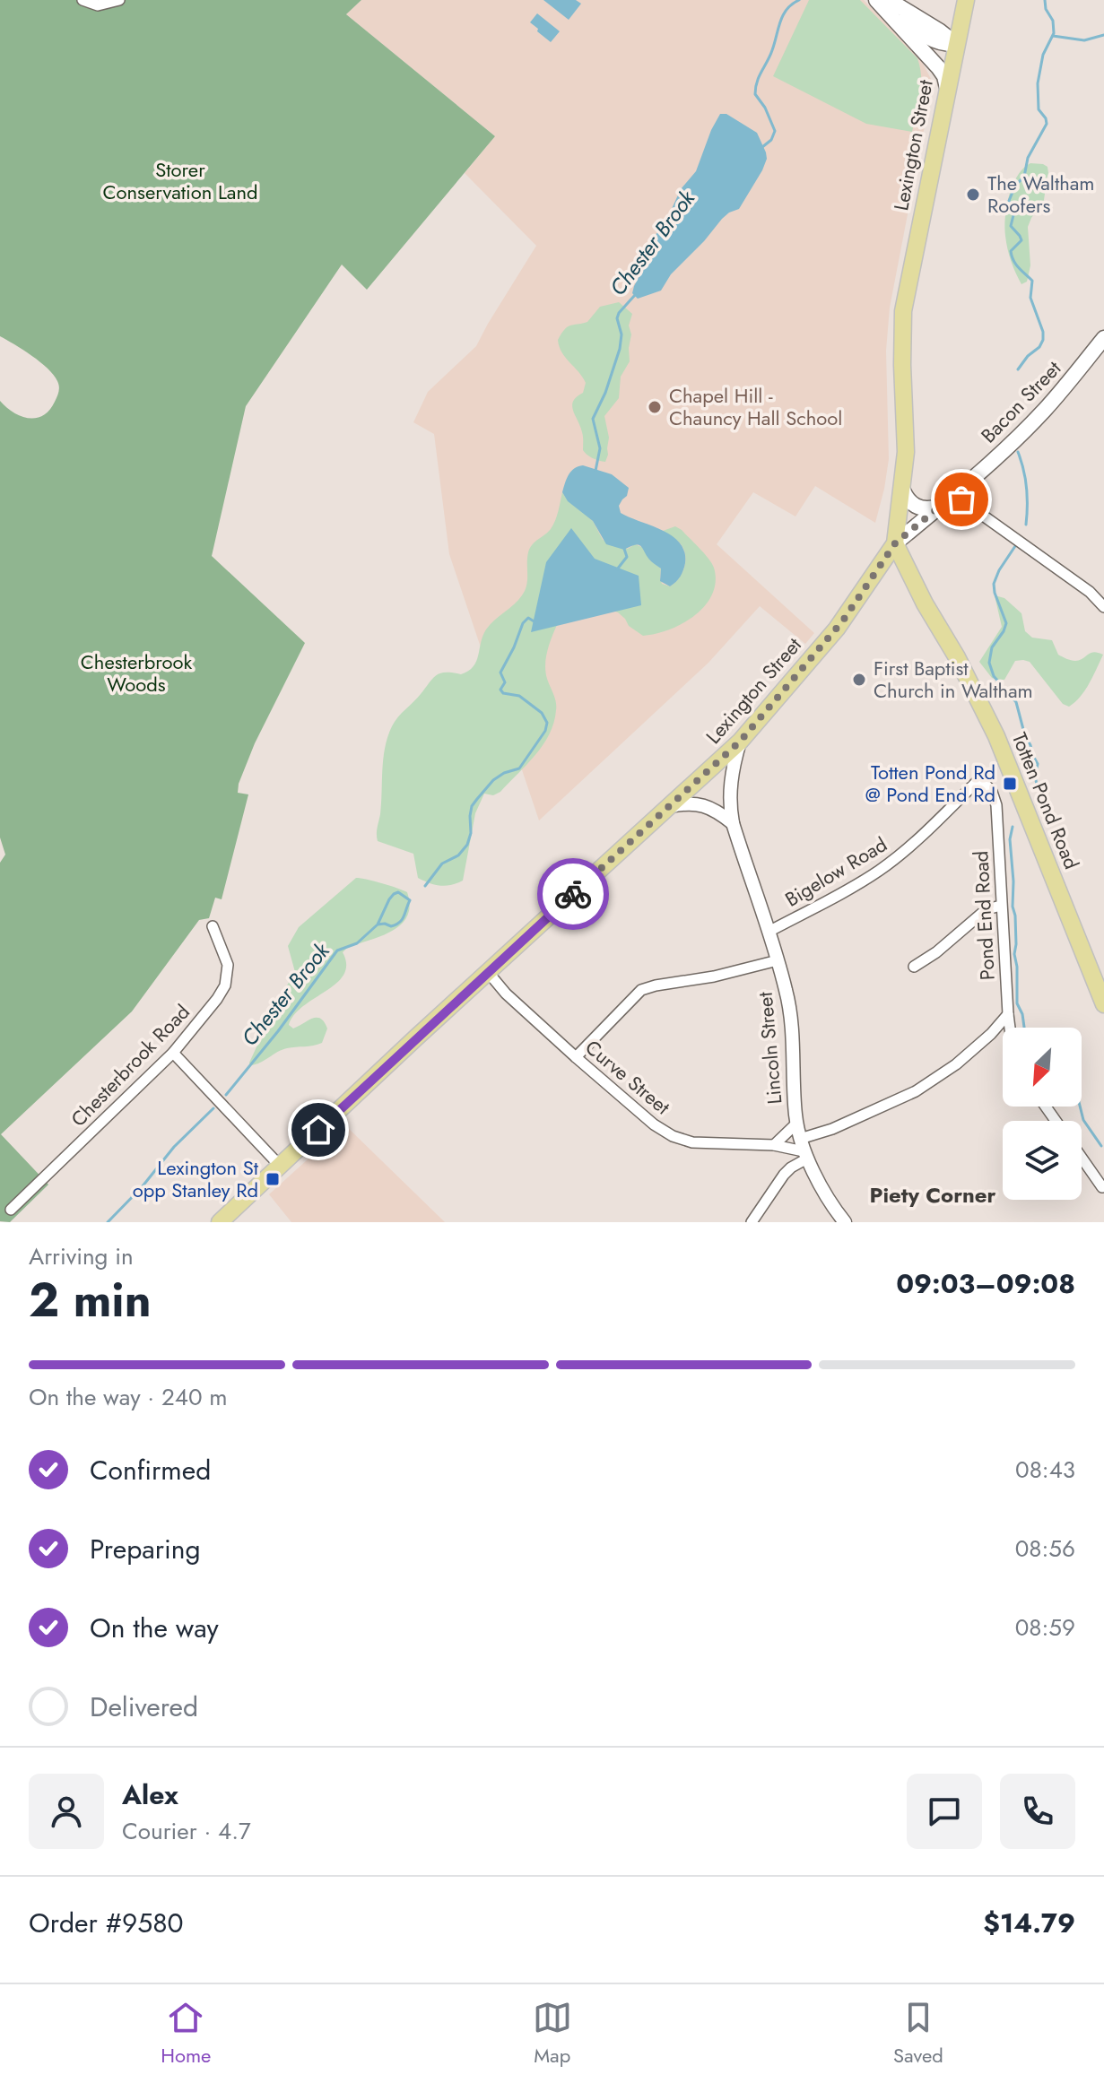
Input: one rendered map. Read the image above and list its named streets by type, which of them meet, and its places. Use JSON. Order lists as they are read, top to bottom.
{
  "streets": {
    "main road": ["Lexington Street", "Bacon Street", "Totten Pond Road"],
    "street": [
      "Bigelow Road",
      "Pond End Road",
      "Lincoln Street",
      "Chesterbrook Road",
      "Curve Street"
    ]
  },
  "crossings": [
    ["Lexington Street", "Bacon Street"],
    ["Lexington Street", "Totten Pond Road"],
    ["Lexington Street", "Lincoln Street"],
    ["Lexington Street", "Curve Street"],
    ["Bacon Street", "Totten Pond Road"],
    ["Bigelow Road", "Pond End Road"],
    ["Bigelow Road", "Lincoln Street"],
    ["Lincoln Street", "Curve Street"]
  ],
  "districts": ["Piety Corner"],
  "water": ["Chester Brook"],
  "parks": ["Storer Conservation Land", "Chesterbrook Woods"],
  "places": {
    "other": ["The Waltham Roofers", "Chapel Hill - Chauncy Hall School", "First Baptist Church in Waltham"],
    "transit": ["Totten Pond Rd @ Pond End Rd", "Lexington St opp Stanley Rd"]
  },
  "north": "bottom left",
  "page": {
    "heading": ["2 min", "Arriving in", "09:03–09:08"],
    "panel": [
      "Alex",
      "Courier · 4.7",
      "Order #9580",
      "$14.79"
    ],
    "bar": "On the way · 240 m",
    "list": [
      ["Confirmed", "08:43"],
      ["Preparing", "08:56"],
      ["On the way", "08:59"],
      "Delivered"
    ],
    "tabs": ["Home", "Map", "Saved"]
  }
}
